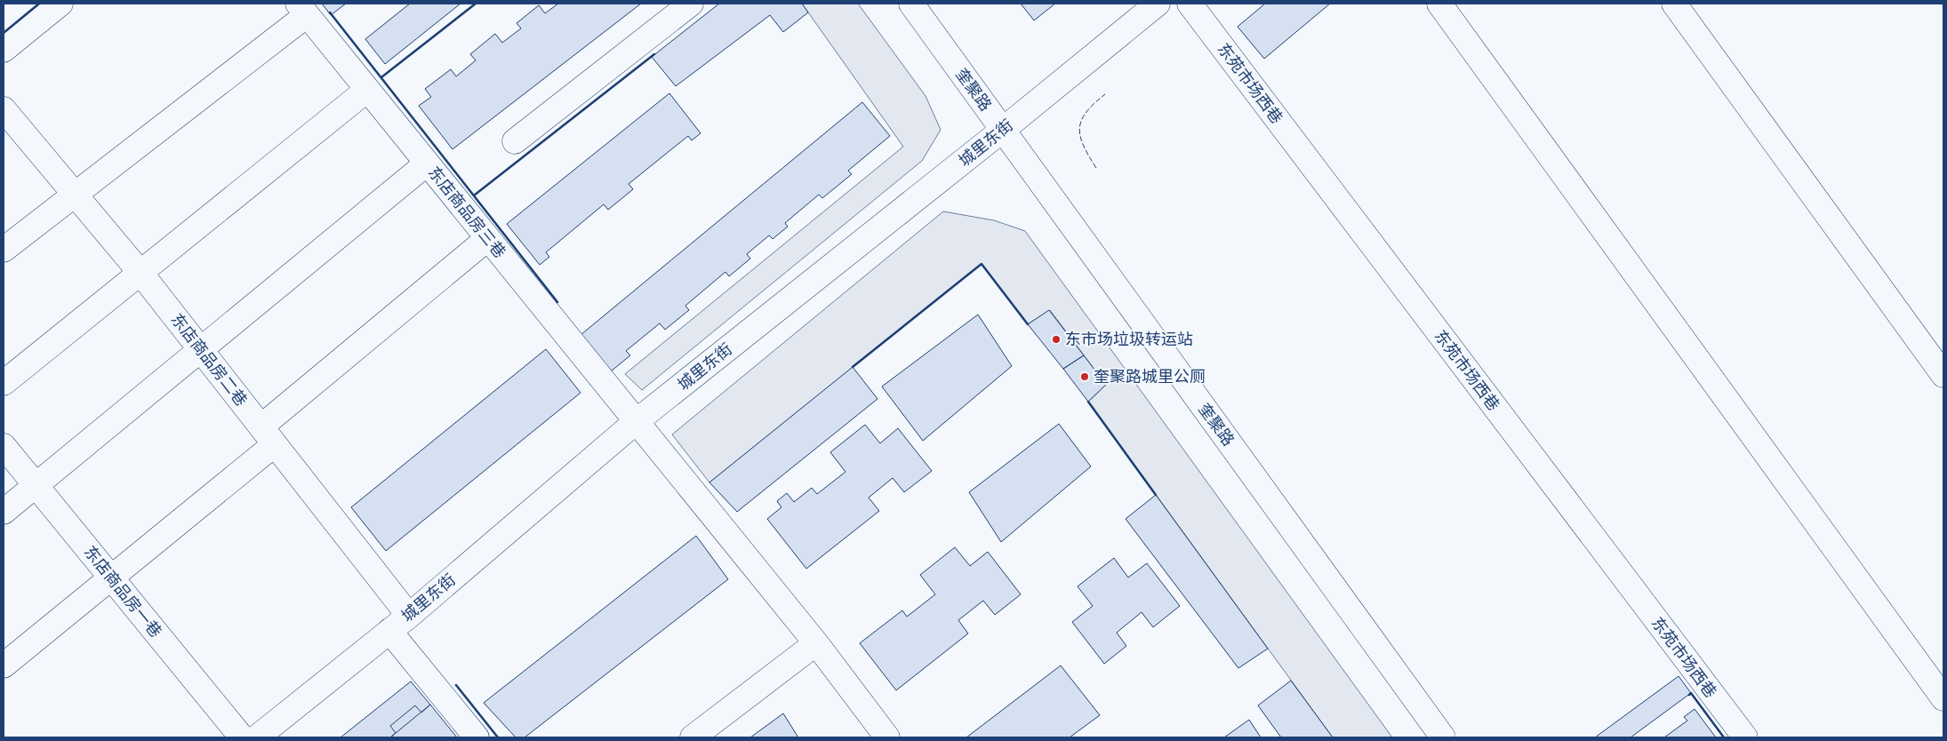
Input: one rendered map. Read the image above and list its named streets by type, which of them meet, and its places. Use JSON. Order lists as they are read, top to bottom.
{
  "streets": {
    "street": [
      "东苑市场西巷",
      "奎聚路",
      "城里东街",
      "东店商品房三巷",
      "东店商品房二巷",
      "东店商品房一巷"
    ]
  },
  "crossings": [
    ["奎聚路", "城里东街"],
    ["城里东街", "东店商品房三巷"],
    ["城里东街", "东店商品房二巷"]
  ],
  "places": ["东市场垃圾转运站", "奎聚路城里公厕"]
}
